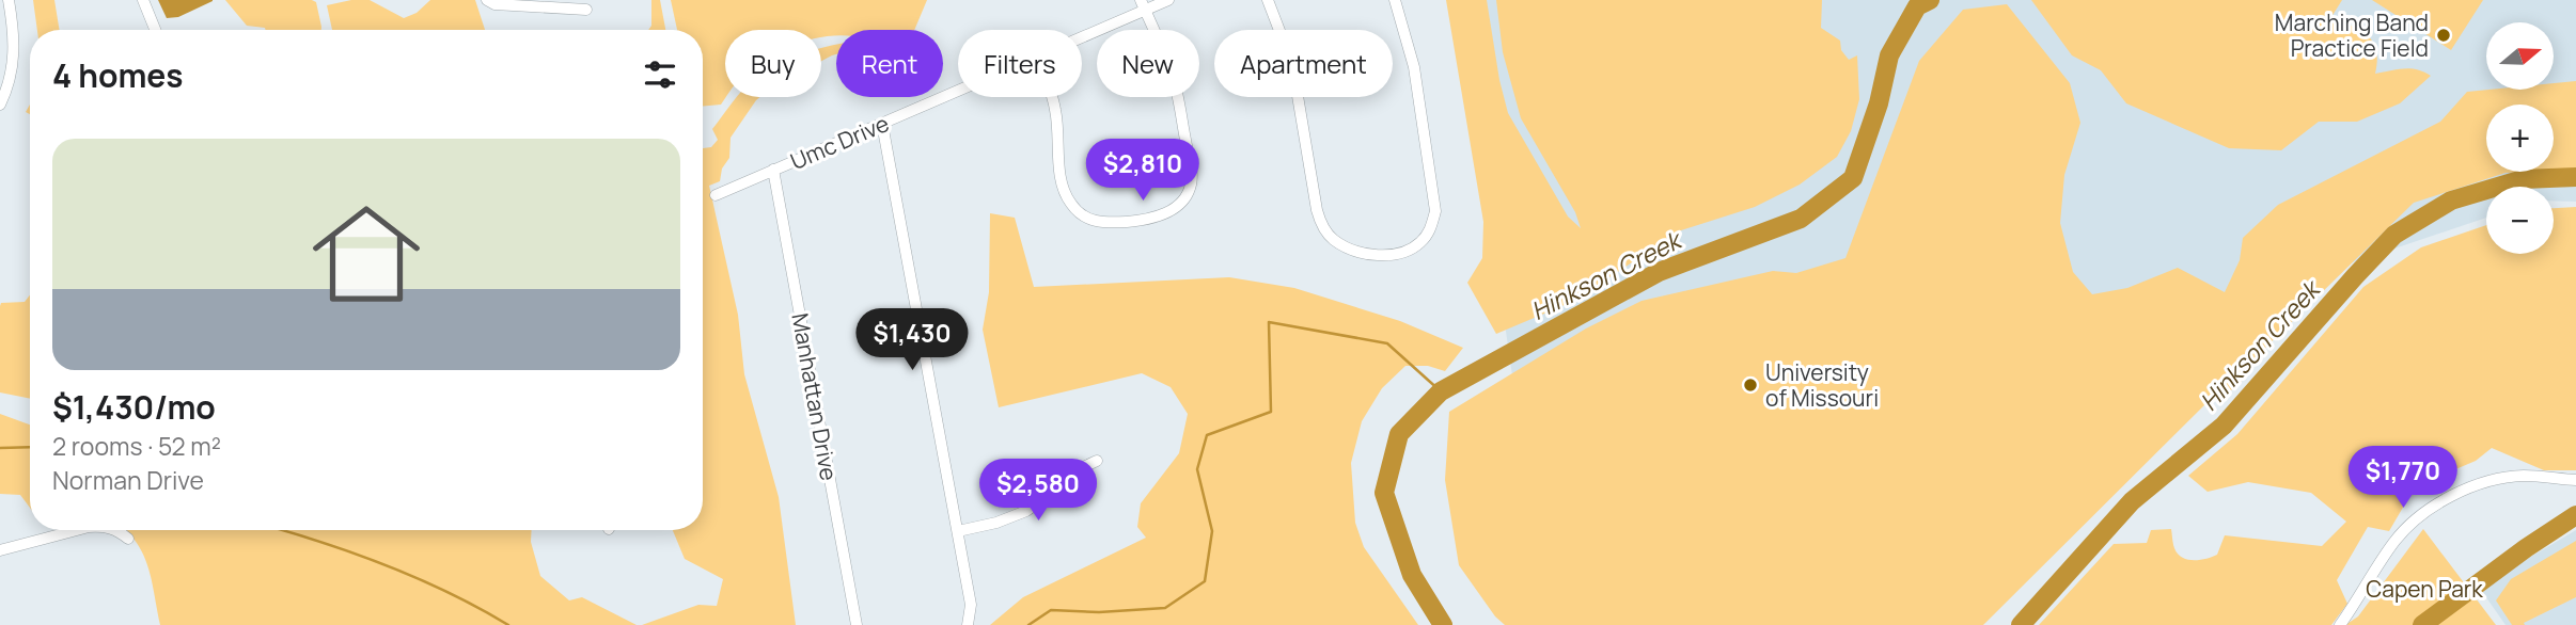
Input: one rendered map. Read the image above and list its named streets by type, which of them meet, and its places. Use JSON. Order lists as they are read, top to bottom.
{
  "streets": {
    "street": ["Umc Drive", "Manhattan Drive"]
  },
  "crossings": [
    ["Umc Drive", "Manhattan Drive"]
  ],
  "water": ["Hinkson Creek"],
  "parks": ["Capen Park"],
  "places": ["Marching Band Practice Field", "University of Missouri"],
  "north": "right",
  "page": {
    "map_buttons": ["+", "−"],
    "chip": [
      "Buy",
      "Rent",
      "Filters",
      "New",
      "Apartment"
    ],
    "heading": "4 homes",
    "list": [
      {
        "name": "$1,430/mo",
        "note": "2 rooms · 52 m² · Norman Drive"
      }
    ],
    "price": [
      "$2,810",
      "$1,430",
      "$1,770",
      "$2,580"
    ]
  }
}
